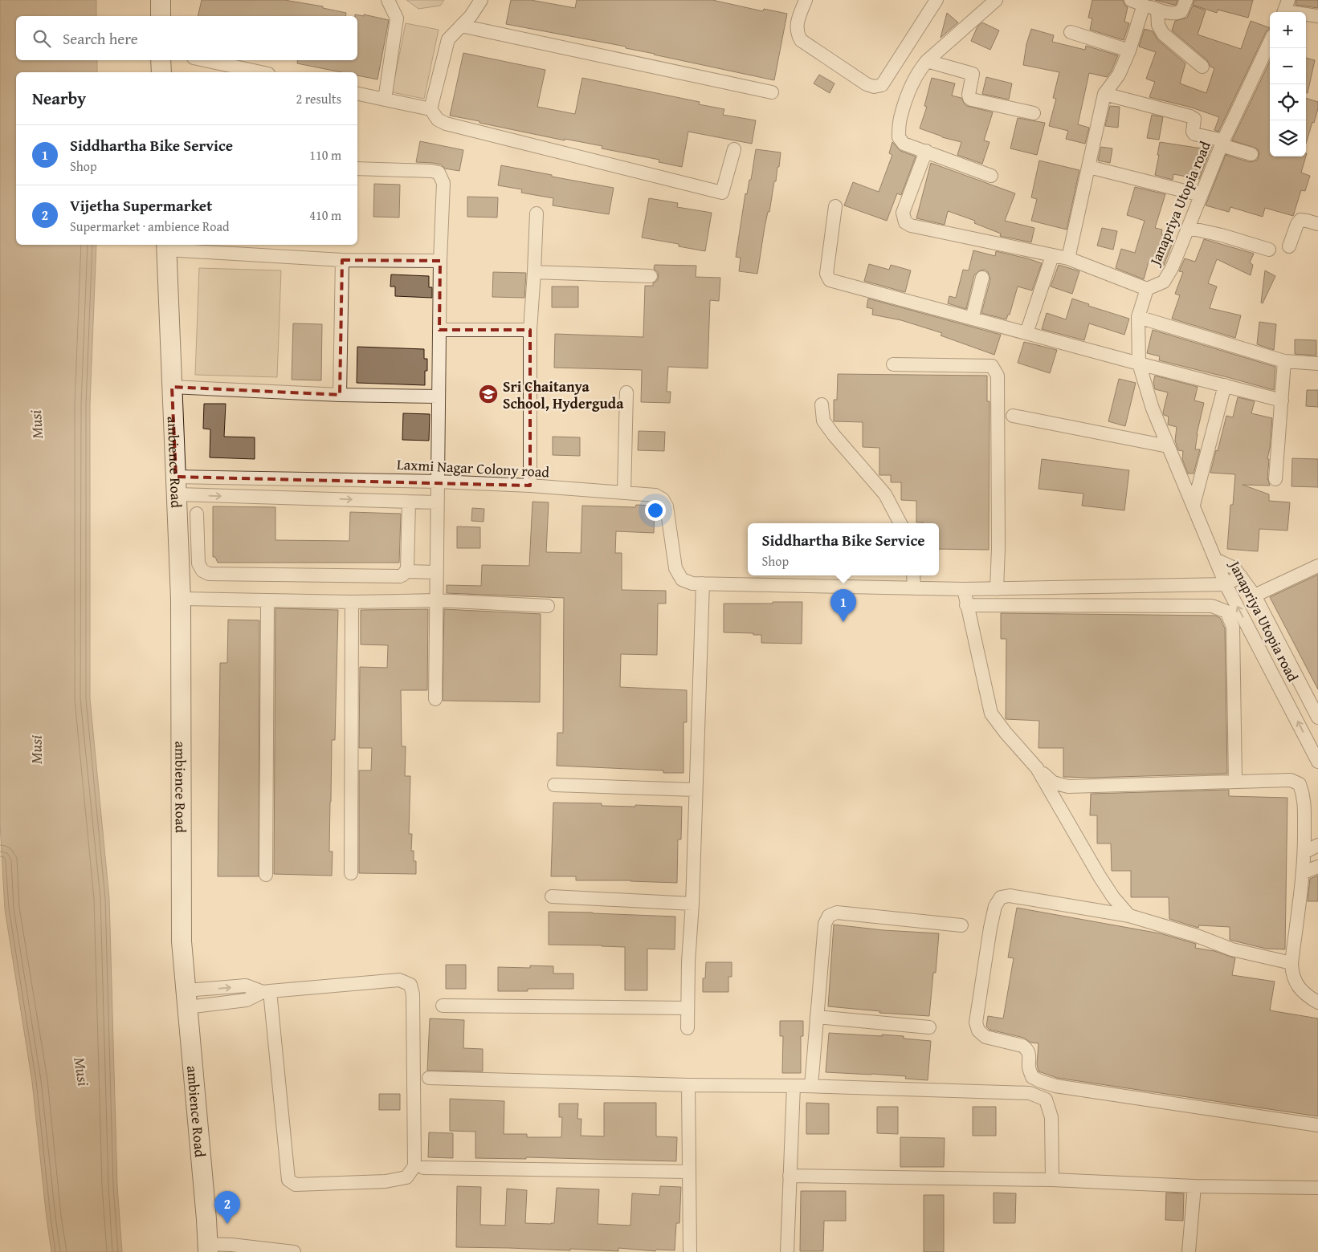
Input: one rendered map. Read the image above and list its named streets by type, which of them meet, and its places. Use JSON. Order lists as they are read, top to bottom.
{
  "streets": {
    "street": ["Janapriya Utopia road", "ambience Road", "Laxmi Nagar Colony road"]
  },
  "crossings": [
    ["ambience Road", "Laxmi Nagar Colony road"]
  ],
  "water": ["Musi"],
  "places": {
    "school or university": ["Sri Chaitanya School, Hyderguda"]
  },
  "page": {
    "map_buttons": ["+", "−"],
    "search": "Search here",
    "heading": ["Nearby", "2 results"],
    "list": [
      {
        "mark": "1",
        "name": "Siddhartha Bike Service",
        "note": "Shop",
        "value": "110 m"
      },
      {
        "mark": "2",
        "name": "Vijetha Supermarket",
        "note": "Supermarket · ambience Road",
        "value": "410 m"
      }
    ],
    "popup": ["Siddhartha Bike Service", "Shop"],
    "pins": ["1", "2"]
  }
}
